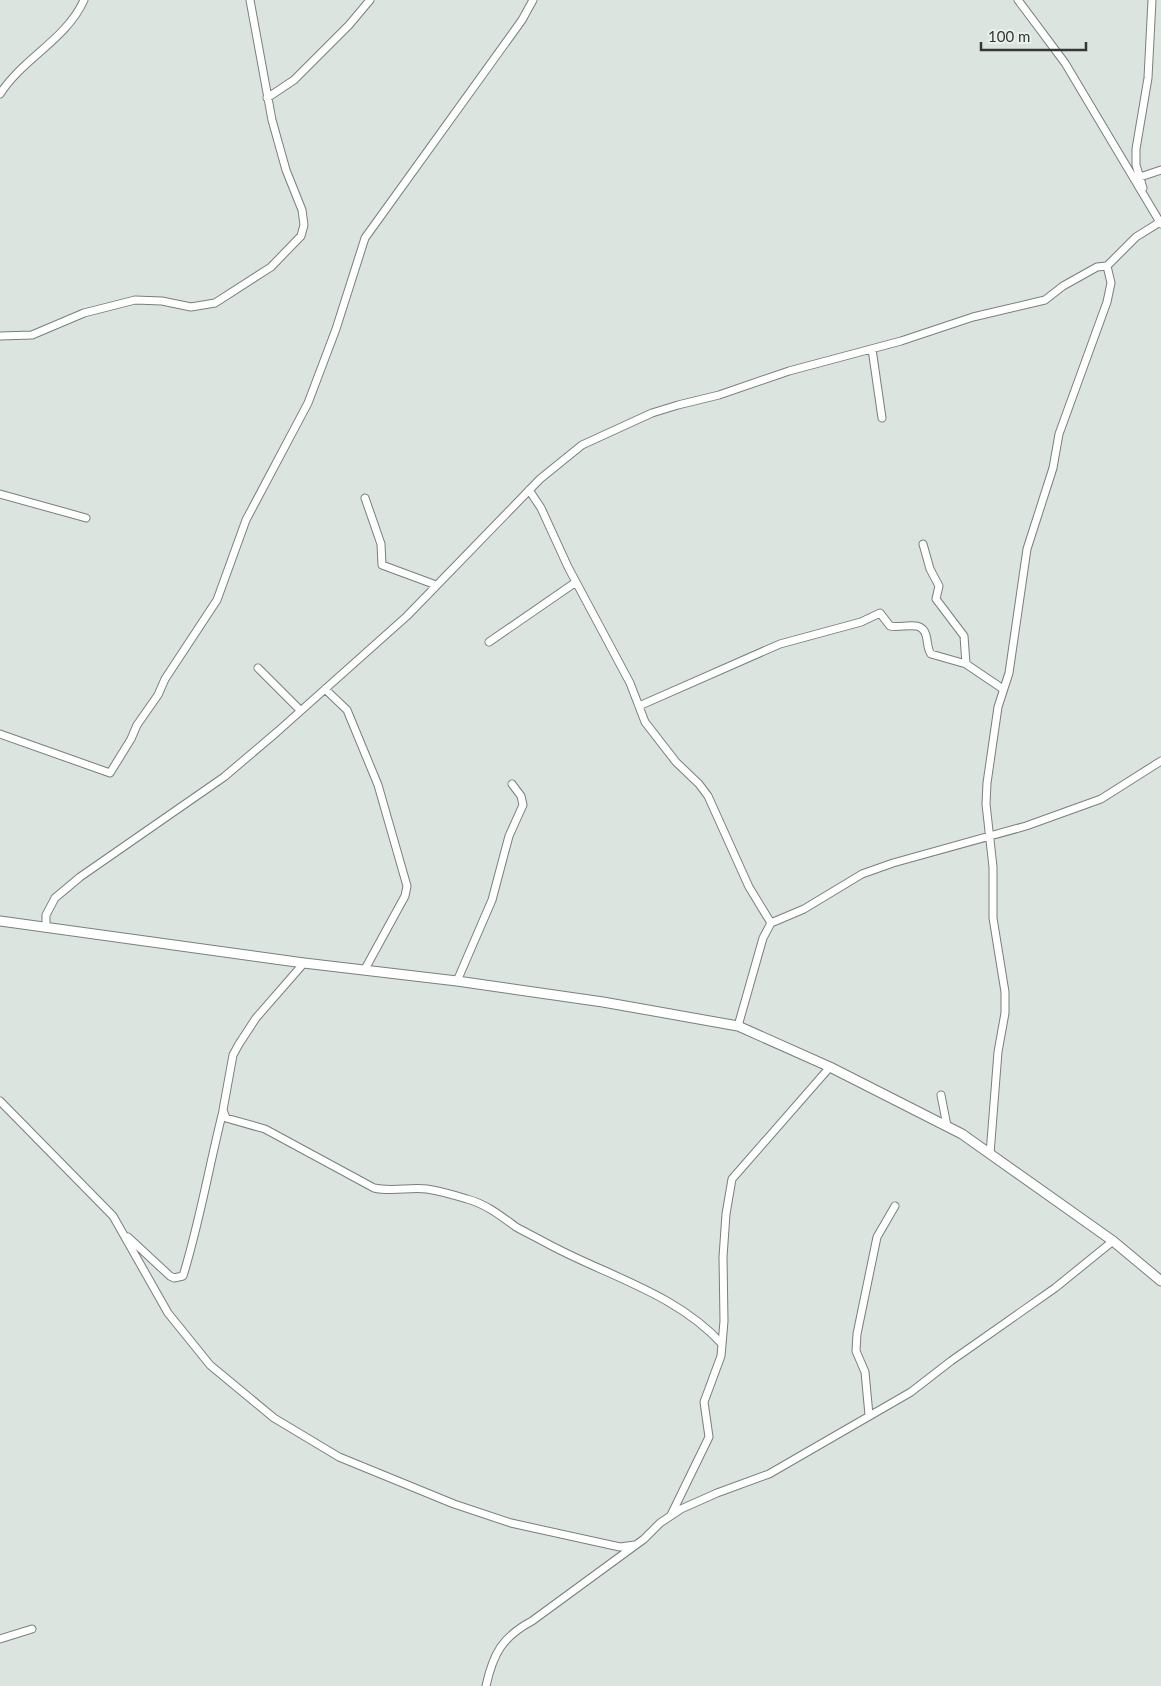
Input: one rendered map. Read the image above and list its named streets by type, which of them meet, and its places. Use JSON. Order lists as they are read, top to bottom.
{
  "scale_bar": "100 m"
}
